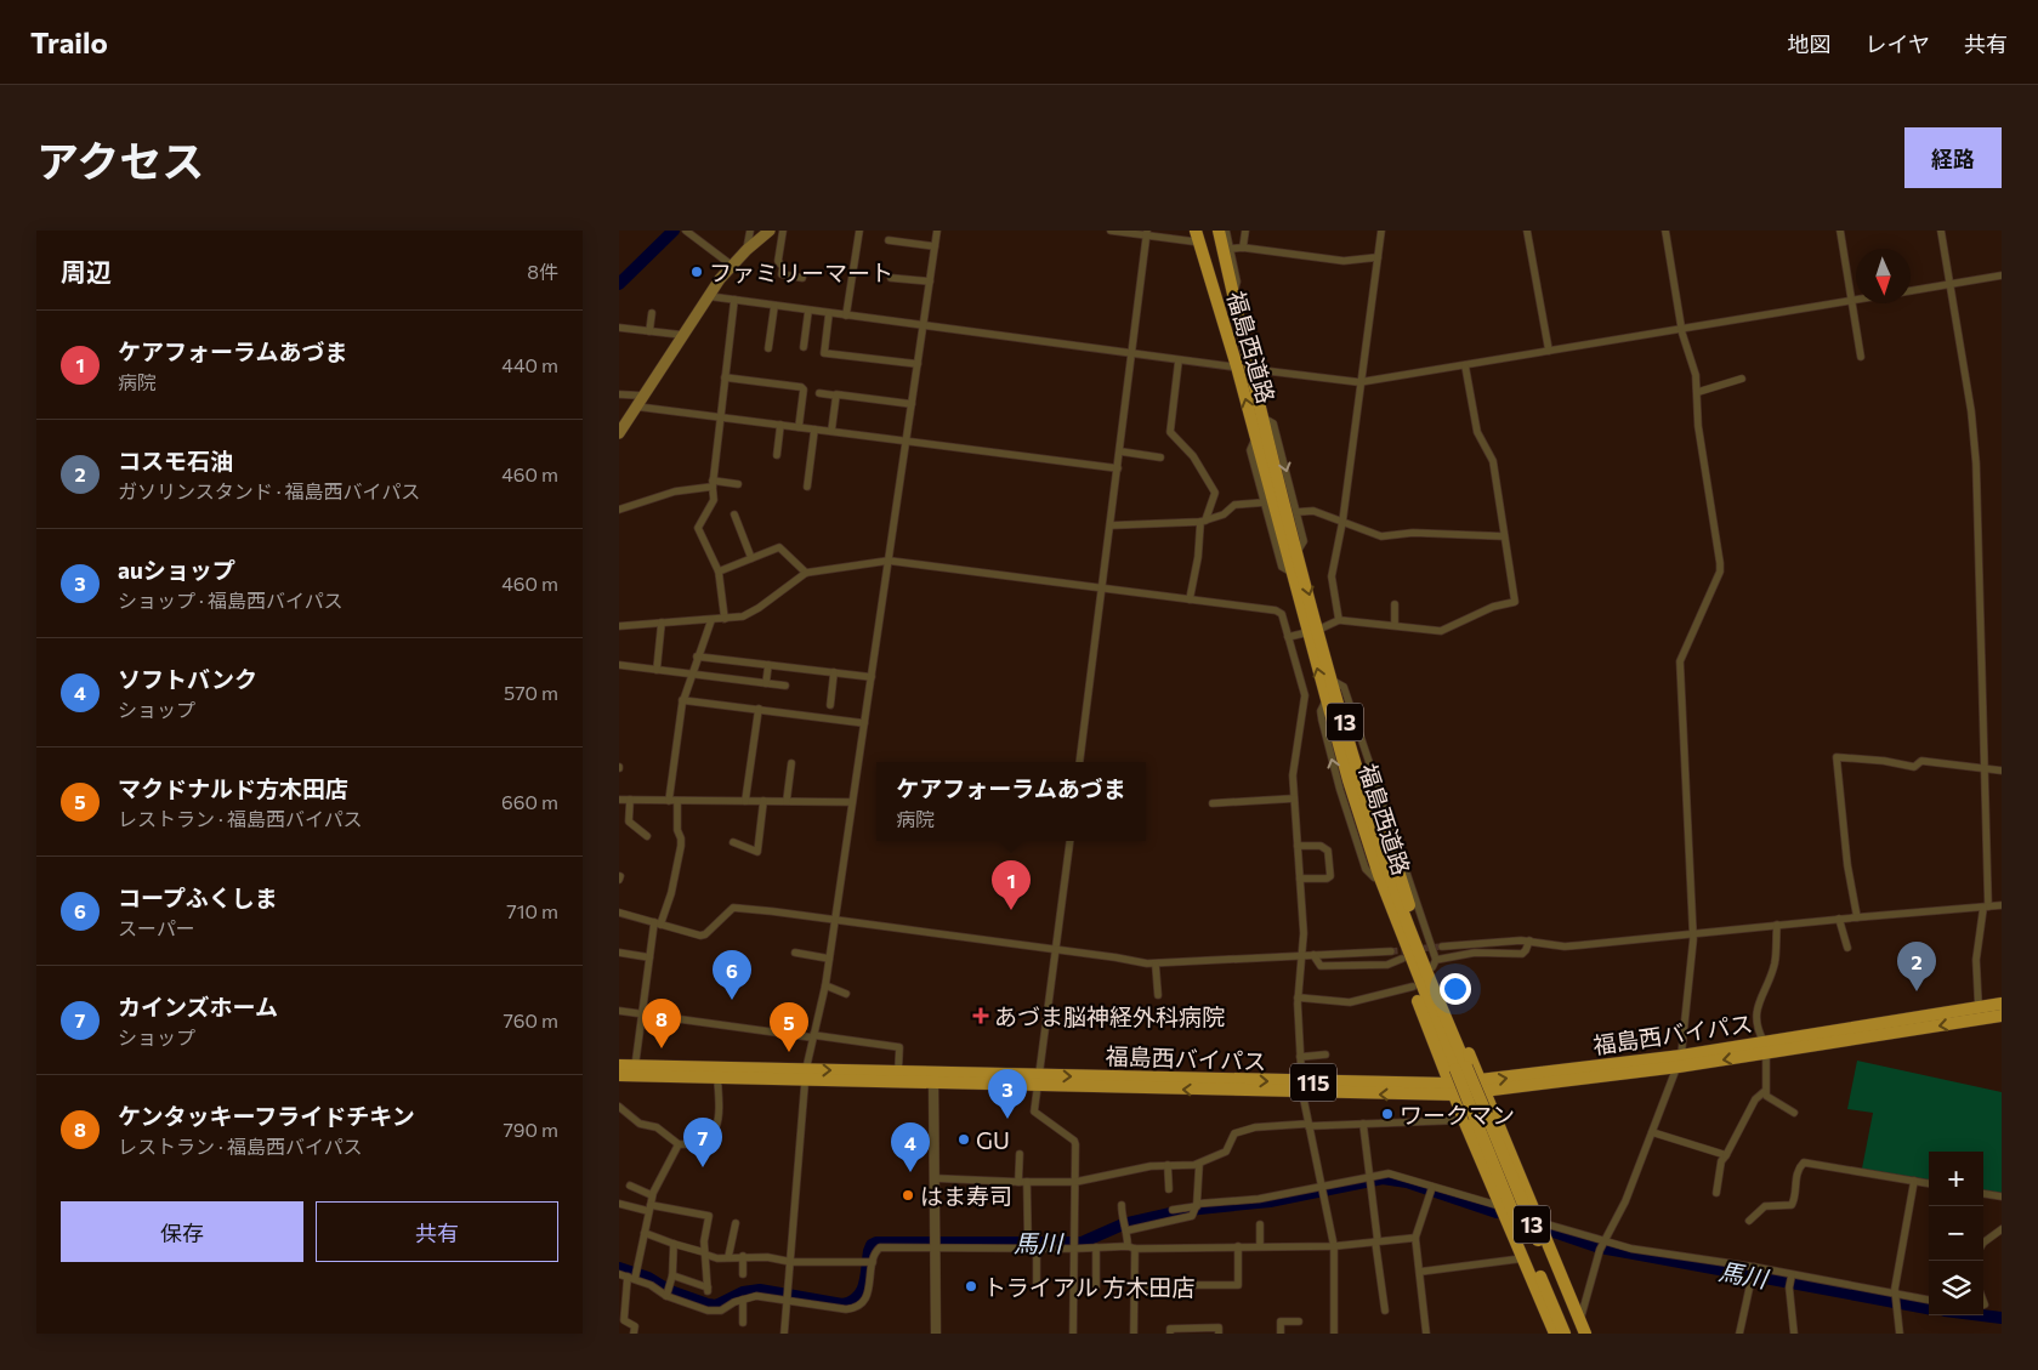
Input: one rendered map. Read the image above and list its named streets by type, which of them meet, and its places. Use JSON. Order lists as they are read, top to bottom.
{
  "streets": {
    "highway": [
      "福島西道路",
      "13",
      "福島西バイパス",
      "115"
    ]
  },
  "water": ["馬川"],
  "places": {
    "other": [
      "ファミリーマート",
      "ワークマン",
      "GU",
      "はま寿司",
      "トライアル 方木田店"
    ],
    "health": ["あづま脳神経外科病院"]
  },
  "north": "bottom",
  "page": {
    "header": "Trailo",
    "nav": ["地図", "レイヤ", "共有"],
    "title": "アクセス",
    "buttons": [
      "経路",
      ["保存", "共有"]
    ],
    "heading": ["周辺", "8件"],
    "list": [
      {
        "mark": "1",
        "name": "ケアフォーラムあづま",
        "note": "病院",
        "value": "440 m"
      },
      {
        "mark": "2",
        "name": "コスモ石油",
        "note": "ガソリンスタンド · 福島西バイパス",
        "value": "460 m"
      },
      {
        "mark": "3",
        "name": "auショップ",
        "note": "ショップ · 福島西バイパス",
        "value": "460 m"
      },
      {
        "mark": "4",
        "name": "ソフトバンク",
        "note": "ショップ",
        "value": "570 m"
      },
      {
        "mark": "5",
        "name": "マクドナルド方木田店",
        "note": "レストラン · 福島西バイパス",
        "value": "660 m"
      },
      {
        "mark": "6",
        "name": "コープふくしま",
        "note": "スーパー",
        "value": "710 m"
      },
      {
        "mark": "7",
        "name": "カインズホーム",
        "note": "ショップ",
        "value": "760 m"
      },
      {
        "mark": "8",
        "name": "ケンタッキーフライドチキン",
        "note": "レストラン · 福島西バイパス",
        "value": "790 m"
      }
    ],
    "popup": ["ケアフォーラムあづま", "病院"],
    "pins": [
      "1",
      "2",
      "6",
      "8",
      "5",
      "3",
      "7",
      "4"
    ],
    "map_buttons": ["+", "−"]
  }
}
